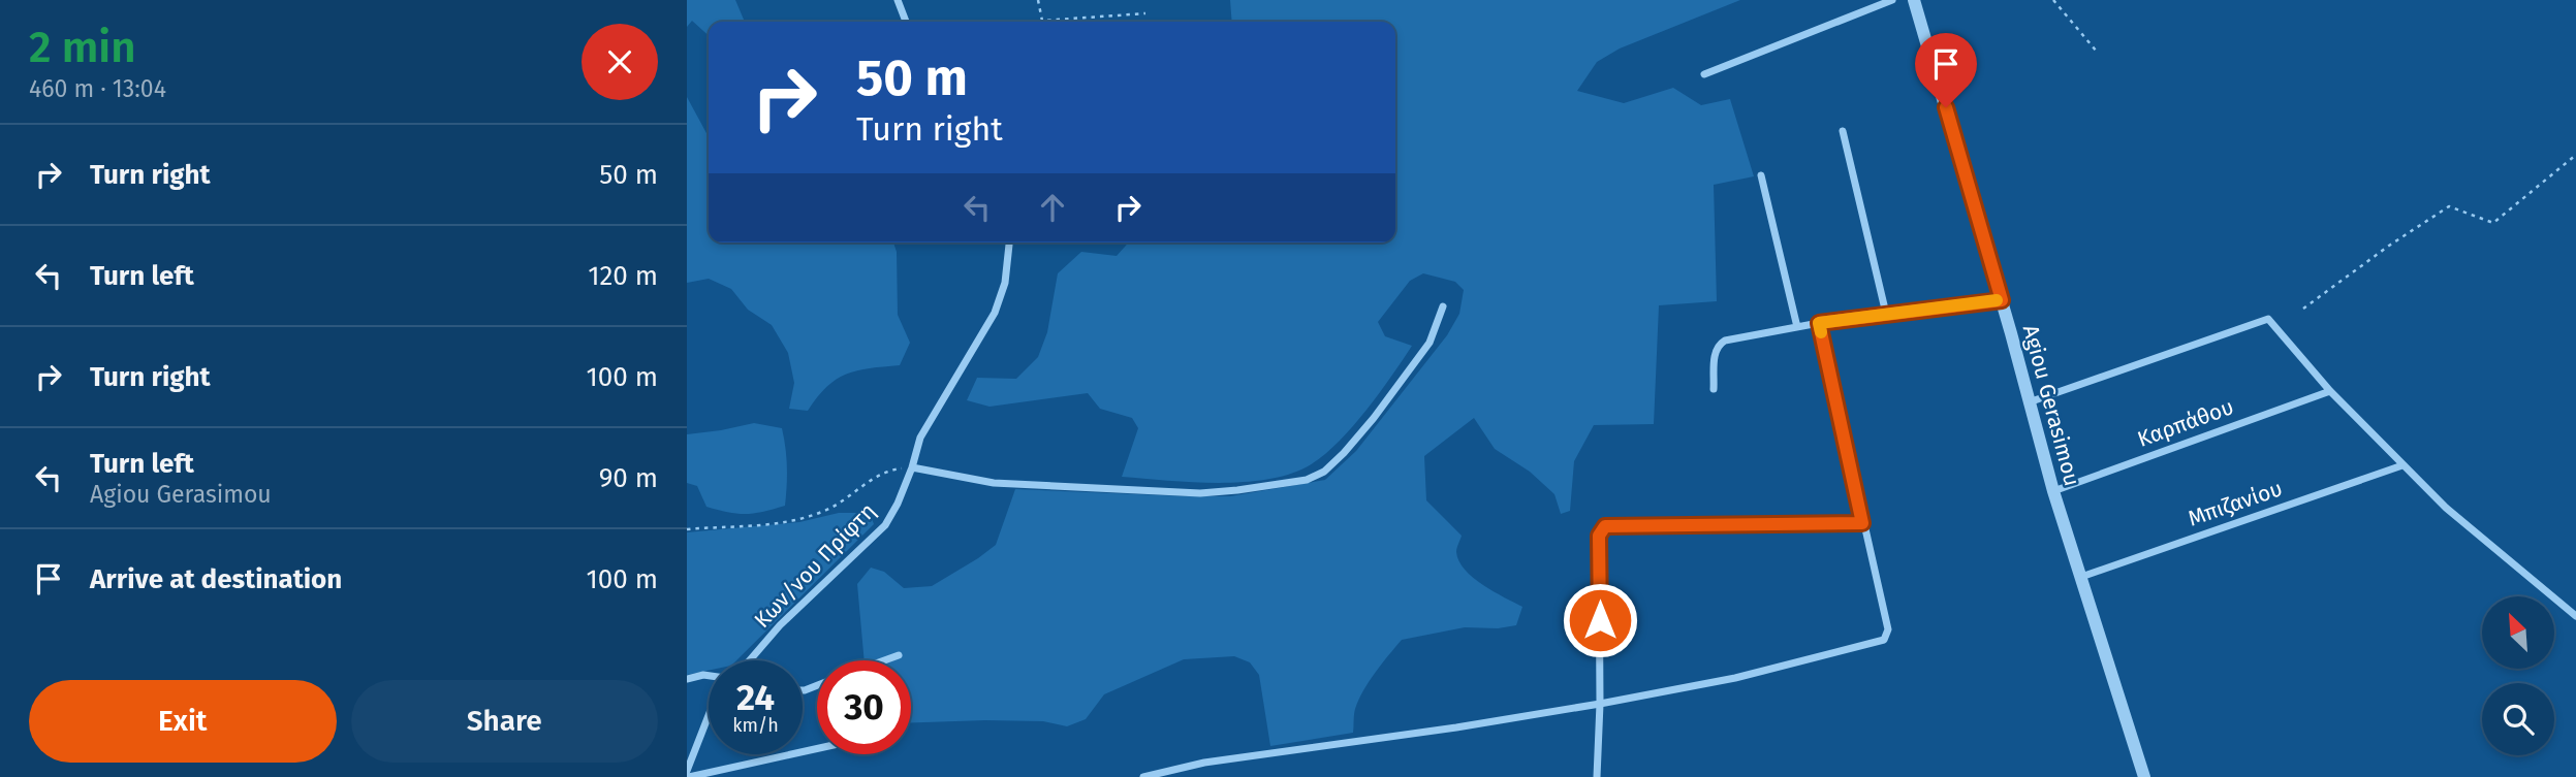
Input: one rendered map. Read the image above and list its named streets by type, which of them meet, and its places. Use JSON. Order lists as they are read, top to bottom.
{
  "streets": {
    "street": [
      "Agiou Gerasimou",
      "Καρπάθου",
      "Μπιζανίου",
      "Κων/νου Πρίφτη"
    ]
  },
  "crossings": [
    ["Agiou Gerasimou", "Καρπάθου"],
    ["Agiou Gerasimou", "Μπιζανίου"]
  ],
  "north": "top left",
  "page": {
    "heading": ["2 min", "460 m · 13:04"],
    "turn": ["50 m", "Turn right"],
    "list": [
      {
        "name": "Turn right",
        "value": "50 m"
      },
      {
        "name": "Turn left",
        "value": "120 m"
      },
      {
        "name": "Turn right",
        "value": "100 m"
      },
      {
        "name": "Turn left",
        "note": "Agiou Gerasimou",
        "value": "90 m"
      },
      {
        "name": "Arrive at destination",
        "value": "100 m"
      }
    ],
    "speed": "24 km/h",
    "limit": "30",
    "buttons": ["Exit", "Share"]
  }
}
